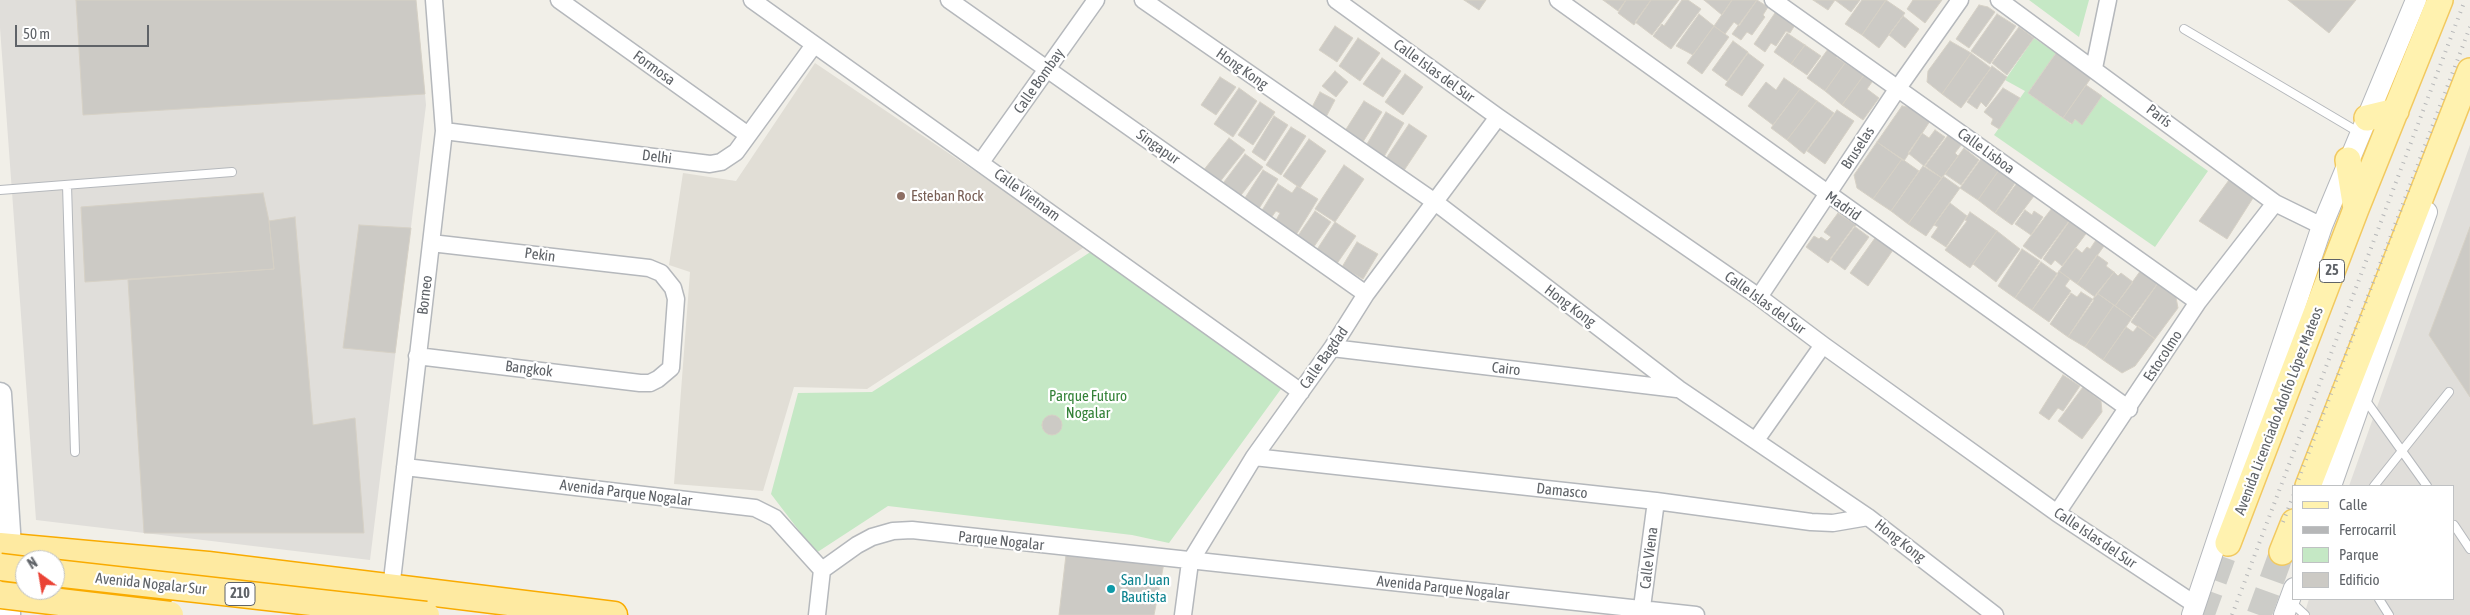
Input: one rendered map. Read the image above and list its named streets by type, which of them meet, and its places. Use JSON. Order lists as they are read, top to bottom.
{
  "streets": {
    "highway": ["Avenida Nogalar Sur", "210"],
    "main road": ["25", "Avenida Licenciado Adolfo López Mateos"],
    "street": [
      "Formosa",
      "Hong Kong",
      "Calle Islas del Sur",
      "Calle Bombay",
      "París",
      "Singapur",
      "Bruselas",
      "Calle Lisboa",
      "Delhi",
      "Calle Vietnam",
      "Madrid",
      "Pekin",
      "Borneo",
      "Estocolmo",
      "Calle Bagdad",
      "Bangkok",
      "Cairo",
      "Damasco",
      "Avenida Parque Nogalar",
      "Parque Nogalar",
      "Calle Viena"
    ]
  },
  "crossings": [
    ["Formosa", "Delhi"],
    ["Hong Kong", "Calle Bagdad"],
    ["Hong Kong", "Cairo"],
    ["Hong Kong", "Damasco"],
    ["Calle Islas del Sur", "Bruselas"],
    ["Calle Islas del Sur", "Estocolmo"],
    ["Calle Islas del Sur", "Calle Bagdad"],
    ["Calle Bombay", "Singapur"],
    ["Calle Bombay", "Calle Vietnam"],
    ["París", "Estocolmo"],
    ["Singapur", "Calle Bagdad"],
    ["Bruselas", "Calle Lisboa"],
    ["Bruselas", "Madrid"],
    ["Calle Lisboa", "Estocolmo"],
    ["Delhi", "Calle Vietnam"],
    ["Delhi", "Borneo"],
    ["Calle Vietnam", "Calle Bagdad"],
    ["Madrid", "Estocolmo"],
    ["Pekin", "Borneo"],
    ["Pekin", "Bangkok"],
    ["Borneo", "Bangkok"],
    ["Borneo", "Avenida Parque Nogalar"],
    ["Calle Bagdad", "Cairo"],
    ["Calle Bagdad", "Damasco"],
    ["Calle Bagdad", "Avenida Parque Nogalar"],
    ["Calle Bagdad", "Parque Nogalar"],
    ["Damasco", "Calle Viena"],
    ["Avenida Parque Nogalar", "Parque Nogalar"],
    ["Avenida Parque Nogalar", "Calle Viena"]
  ],
  "parks": ["Parque Futuro Nogalar"],
  "places": ["Esteban Rock", "San Juan Bautista"],
  "legend": [
    "Calle",
    "Ferrocarril",
    "Parque",
    "Edificio"
  ],
  "scale_bar": "50 m",
  "north": "top left"
}
